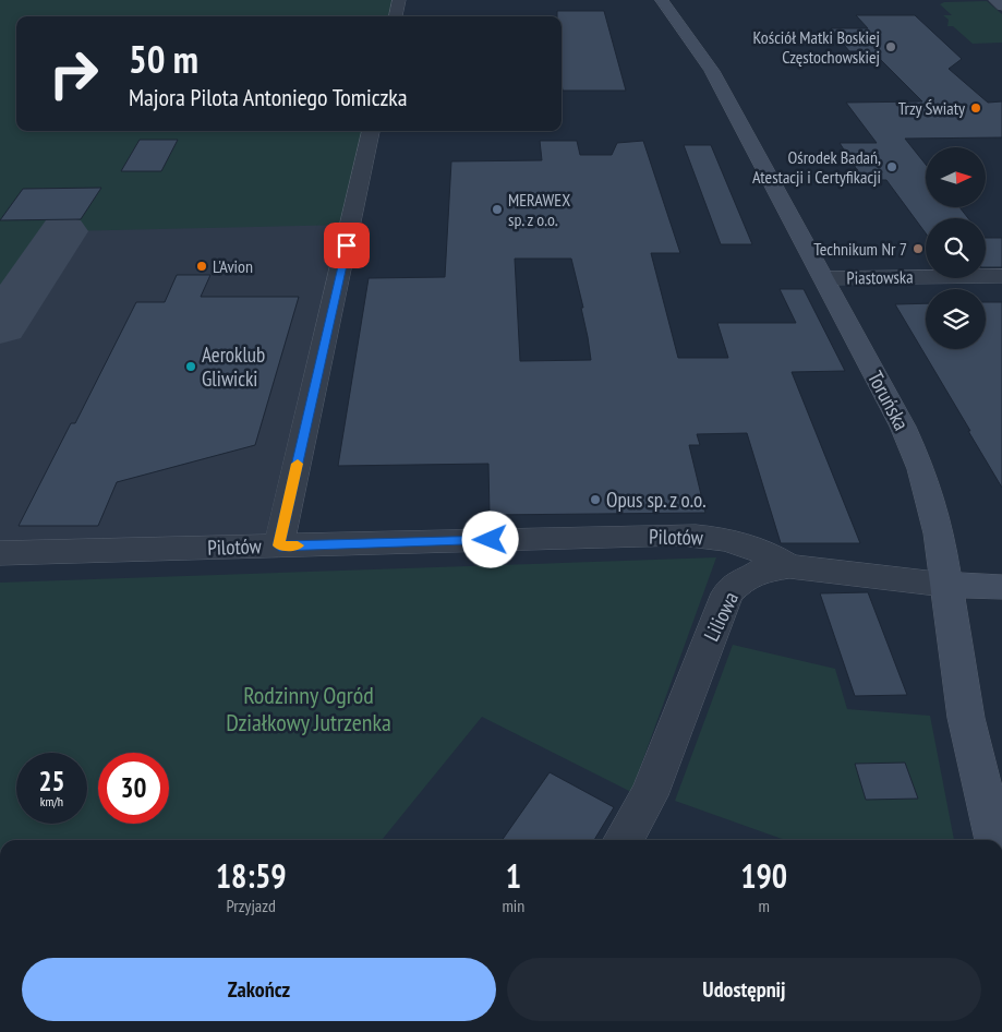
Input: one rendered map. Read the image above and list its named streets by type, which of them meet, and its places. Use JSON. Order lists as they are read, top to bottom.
{
  "streets": {
    "street": [
      "Piastowska",
      "Toruńska",
      "Pilotów",
      "Liliowa"
    ]
  },
  "crossings": [
    ["Piastowska", "Toruńska"],
    ["Toruńska", "Liliowa"],
    ["Pilotów", "Liliowa"]
  ],
  "parks": ["Rodzinny Ogród Działkowy Jutrzenka"],
  "places": [
    "Kościół Matki Boskiej Częstochowskiej",
    "Trzy Światy",
    "Ośrodek Badań, Atestacji i Certyfikacji",
    "MERAWEX sp. z o.o.",
    "Technikum Nr 7",
    "L'Avion",
    "Aeroklub Gliwicki",
    "Opus sp. z o.o."
  ],
  "north": "right",
  "page": {
    "turn": ["50 m", "Majora Pilota Antoniego Tomiczka"],
    "speed": "25 km/h",
    "limit": "30",
    "eta": [
      "18:59",
      "Przyjazd",
      "1",
      "min",
      "190",
      "m"
    ],
    "buttons": ["Zakończ", "Udostępnij"]
  }
}
